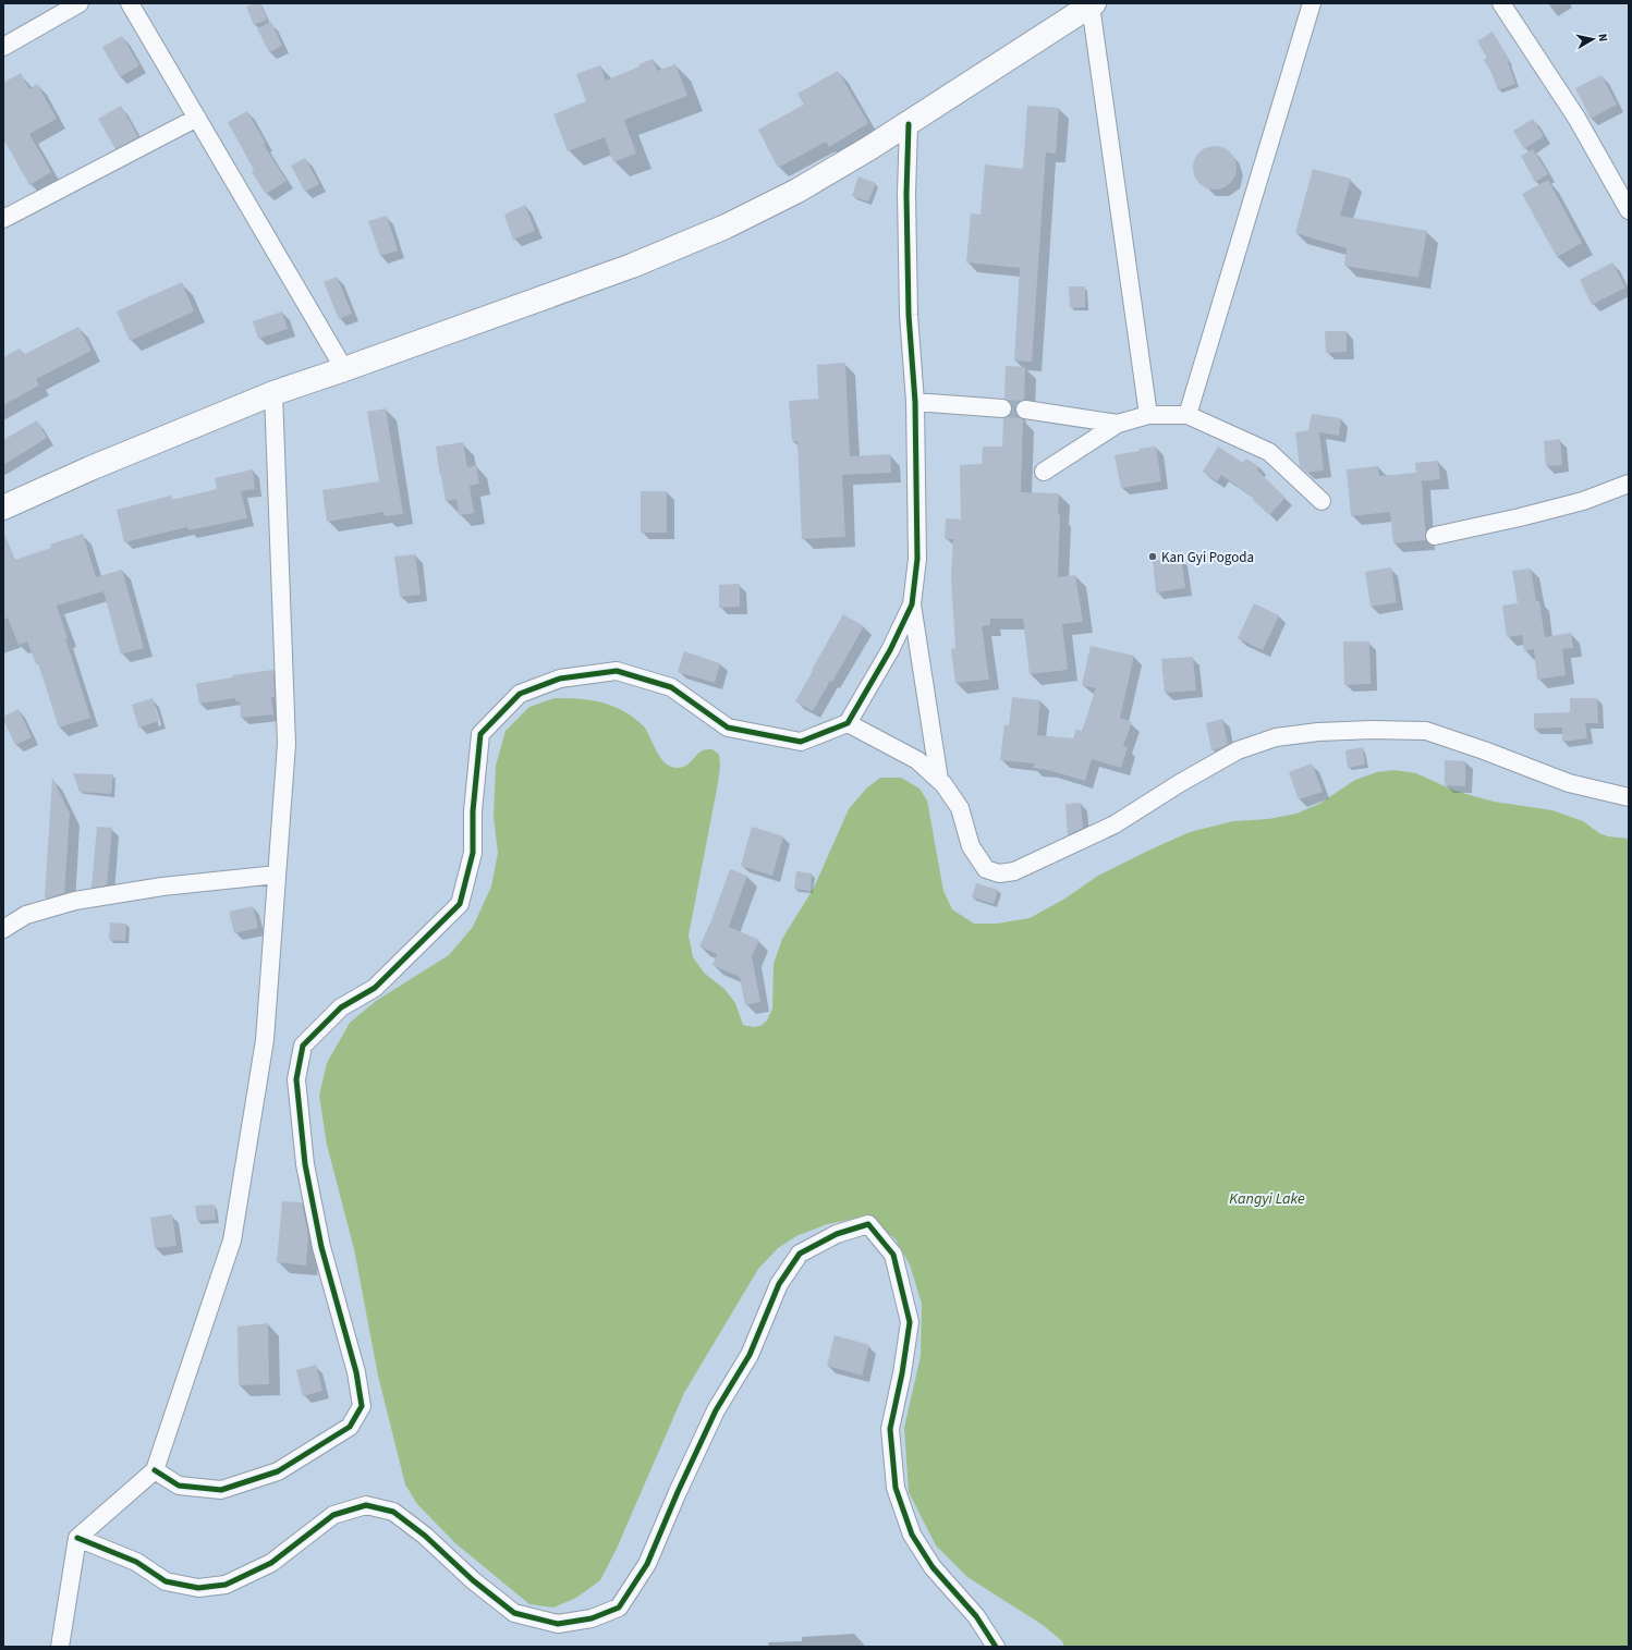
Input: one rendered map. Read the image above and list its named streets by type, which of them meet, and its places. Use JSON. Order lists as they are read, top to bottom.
{
  "water": ["Kangyi Lake"],
  "places": ["Kan Gyi Pogoda"],
  "north": "right"
}
